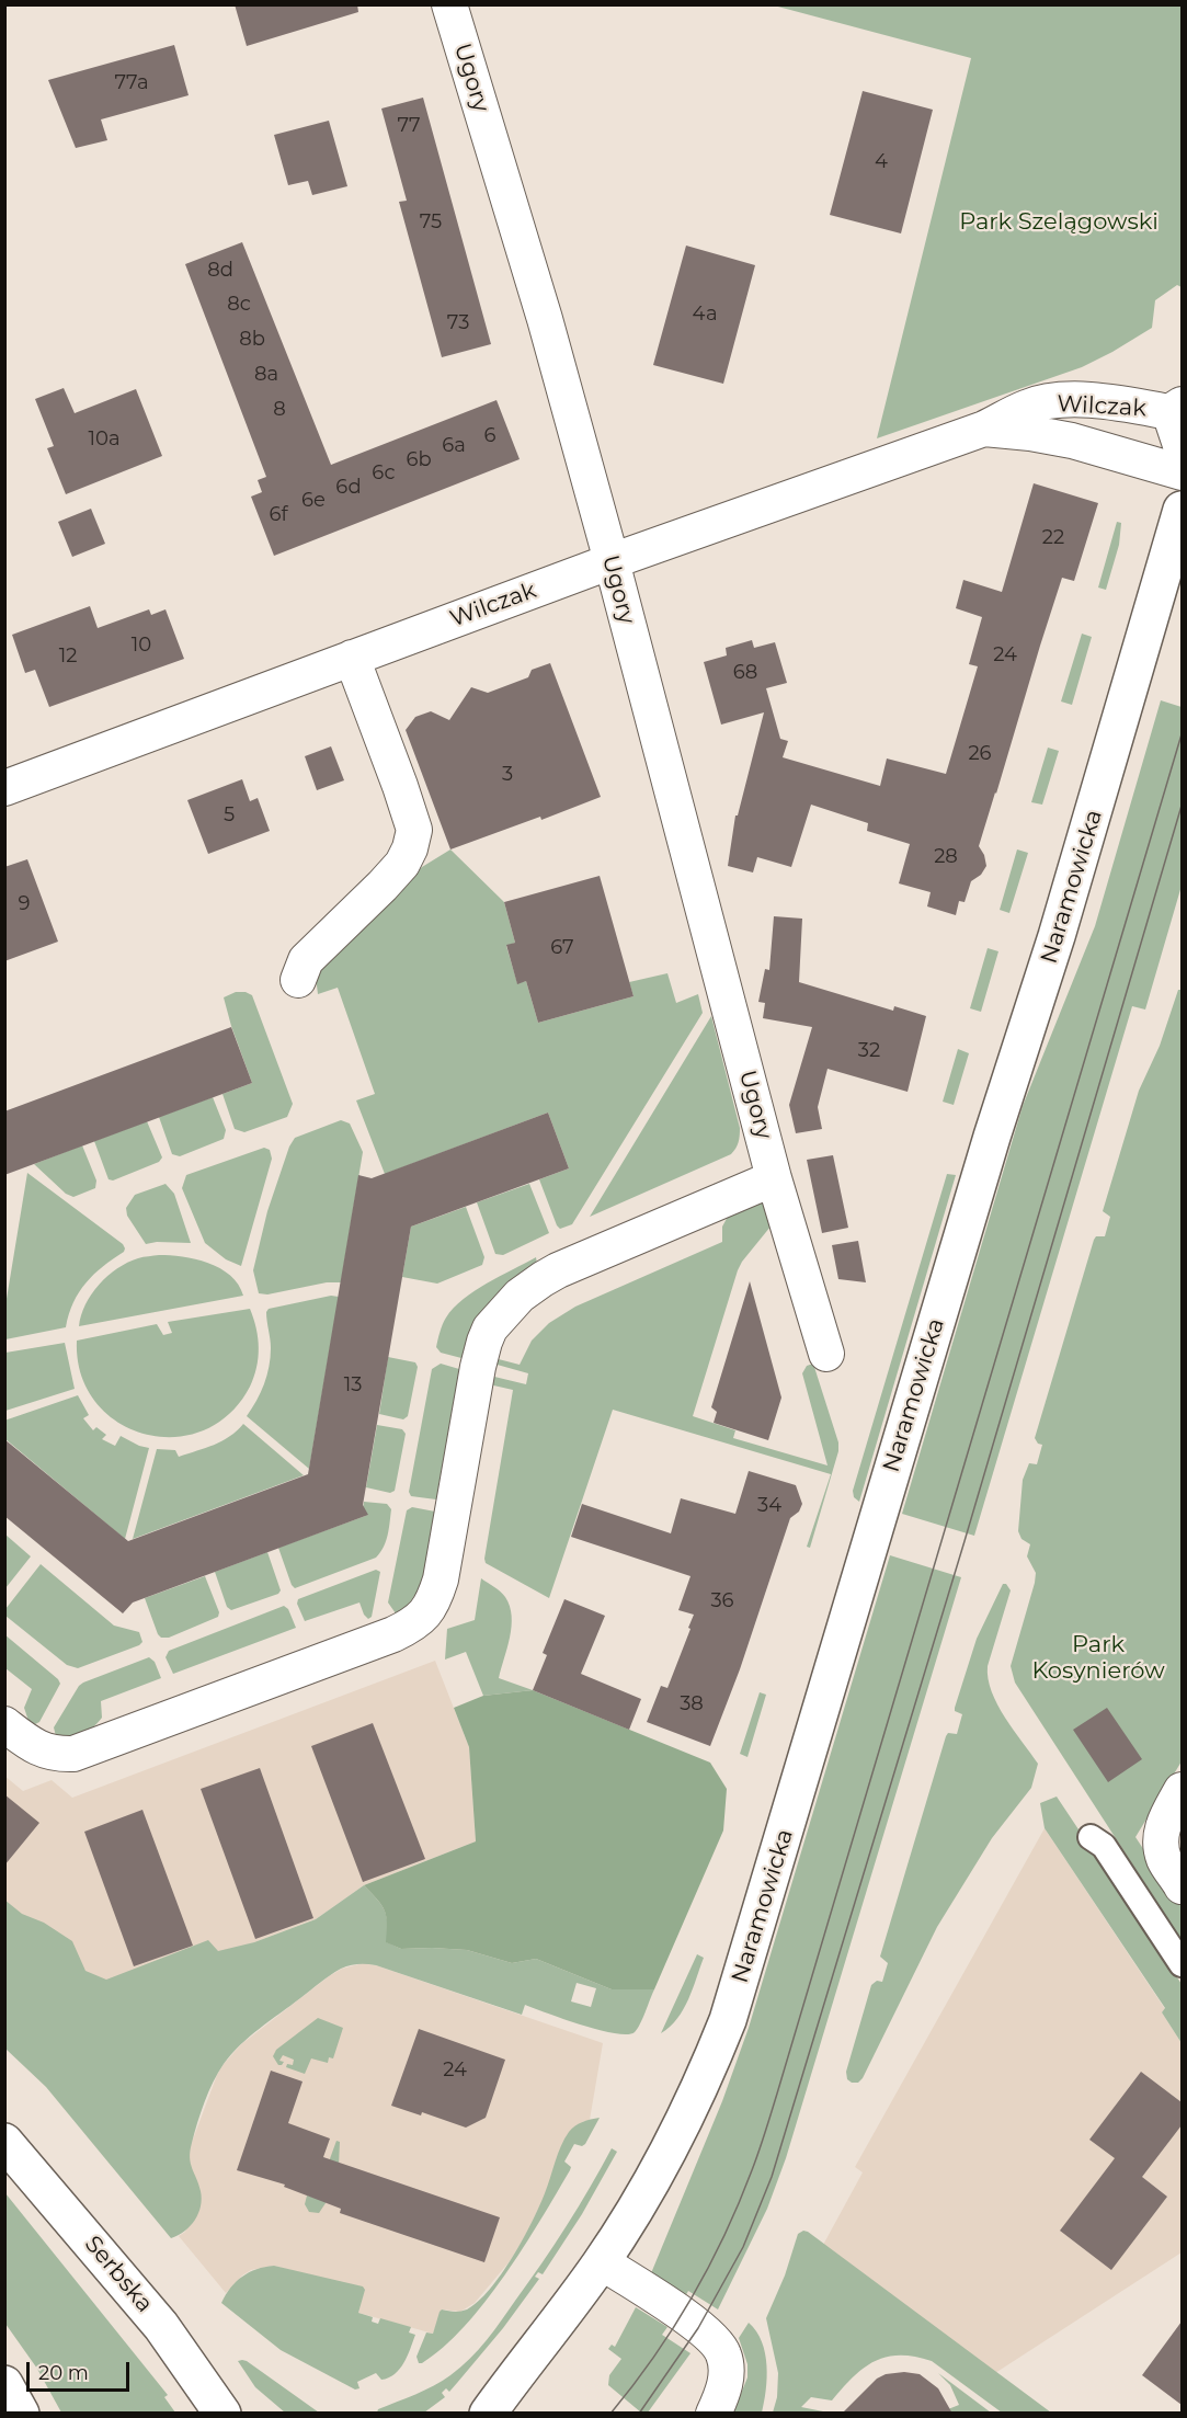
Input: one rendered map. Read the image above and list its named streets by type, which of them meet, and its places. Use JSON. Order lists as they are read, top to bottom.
{
  "streets": {
    "street": [
      "Ugory",
      "Wilczak",
      "Naramowicka",
      "Serbska"
    ]
  },
  "crossings": [
    ["Ugory", "Wilczak"]
  ],
  "parks": ["Park Szelągowski", "Park Kosynierów"],
  "house_numbers": [
    "77a",
    "77",
    "4",
    "75",
    "8d",
    "8c",
    "4a",
    "73",
    "8b",
    "8a",
    "8",
    "6",
    "10a",
    "6a",
    "6b",
    "6c",
    "6d",
    "6e",
    "6f",
    "22",
    "10",
    "24",
    "12",
    "68",
    "26",
    "3",
    "5",
    "28",
    "9",
    "67",
    "32",
    "13",
    "34",
    "36",
    "38",
    "24"
  ],
  "scale_bar": "20 m"
}
